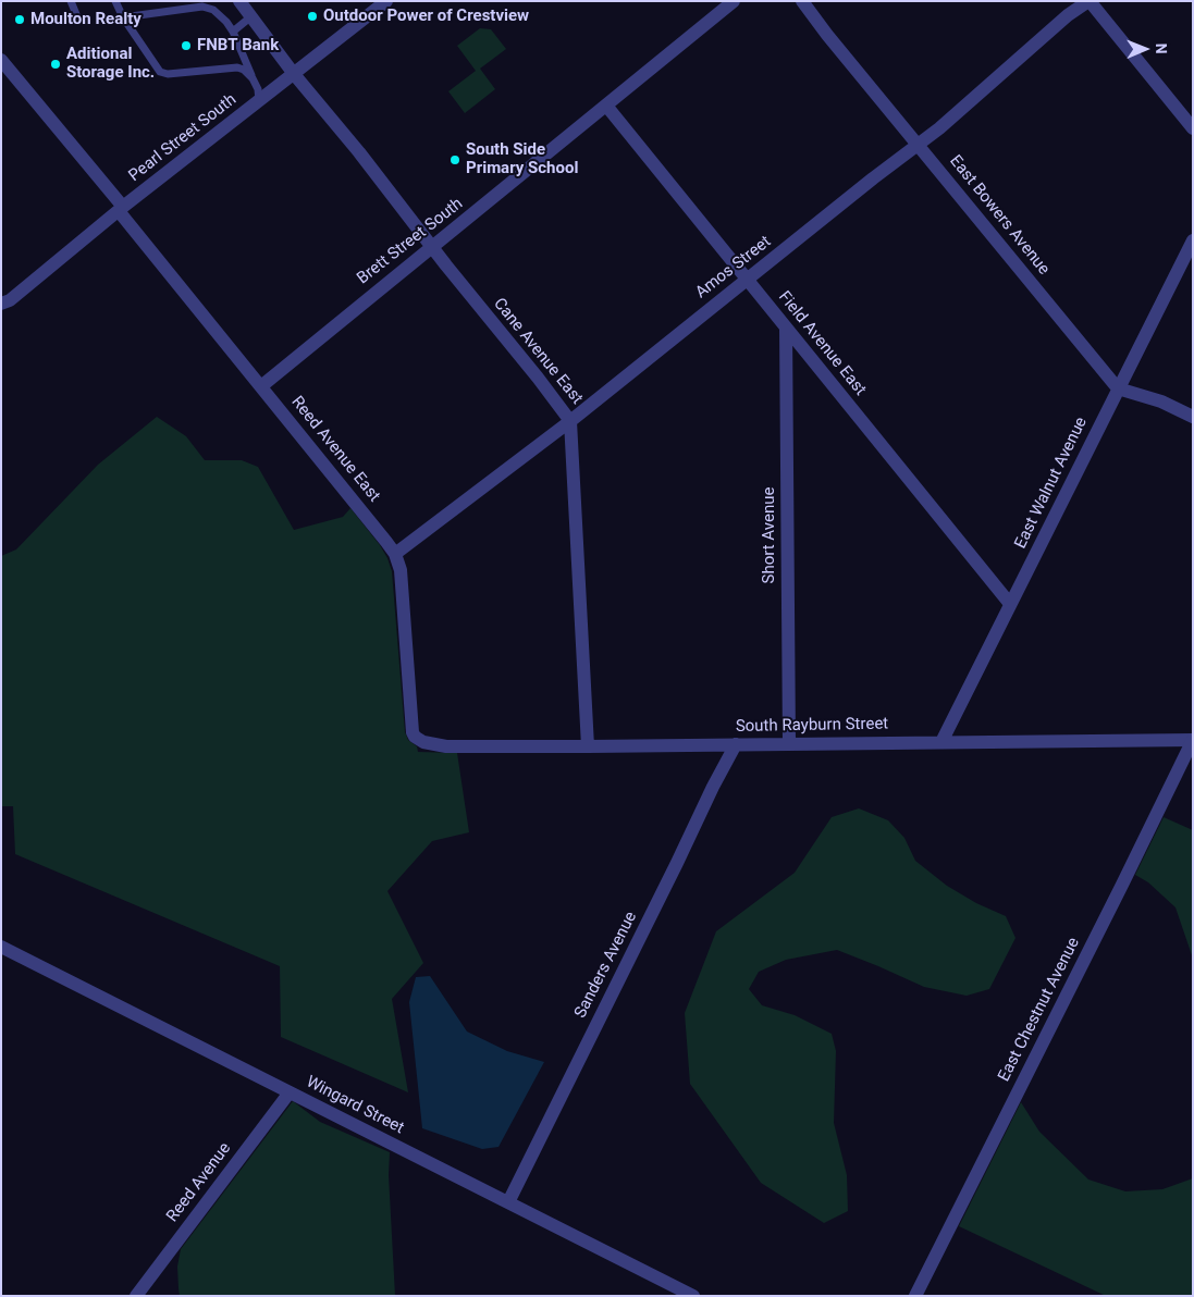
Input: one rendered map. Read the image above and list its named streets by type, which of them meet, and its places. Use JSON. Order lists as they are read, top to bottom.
{
  "streets": {
    "street": [
      "Pearl Street South",
      "East Bowers Avenue",
      "Brett Street South",
      "Amos Street",
      "Field Avenue East",
      "Cane Avenue East",
      "Reed Avenue East",
      "East Walnut Avenue",
      "Short Avenue",
      "South Rayburn Street",
      "Sanders Avenue",
      "East Chestnut Avenue",
      "Wingard Street",
      "Reed Avenue"
    ]
  },
  "crossings": [
    ["Pearl Street South", "Cane Avenue East"],
    ["Pearl Street South", "Reed Avenue East"],
    ["East Bowers Avenue", "Amos Street"],
    ["East Bowers Avenue", "East Walnut Avenue"],
    ["Brett Street South", "Field Avenue East"],
    ["Brett Street South", "Cane Avenue East"],
    ["Brett Street South", "Reed Avenue East"],
    ["Amos Street", "Field Avenue East"],
    ["Amos Street", "Cane Avenue East"],
    ["Amos Street", "Reed Avenue East"],
    ["Field Avenue East", "East Walnut Avenue"],
    ["Field Avenue East", "Short Avenue"],
    ["Cane Avenue East", "South Rayburn Street"],
    ["Reed Avenue East", "South Rayburn Street"],
    ["East Walnut Avenue", "South Rayburn Street"],
    ["Short Avenue", "South Rayburn Street"],
    ["South Rayburn Street", "Sanders Avenue"],
    ["South Rayburn Street", "East Chestnut Avenue"],
    ["Sanders Avenue", "Wingard Street"],
    ["Wingard Street", "Reed Avenue"]
  ],
  "places": [
    "Outdoor Power of Crestview",
    "Moulton Realty",
    "FNBT Bank",
    "Aditional Storage Inc.",
    "South Side Primary School"
  ],
  "north": "right"
}
